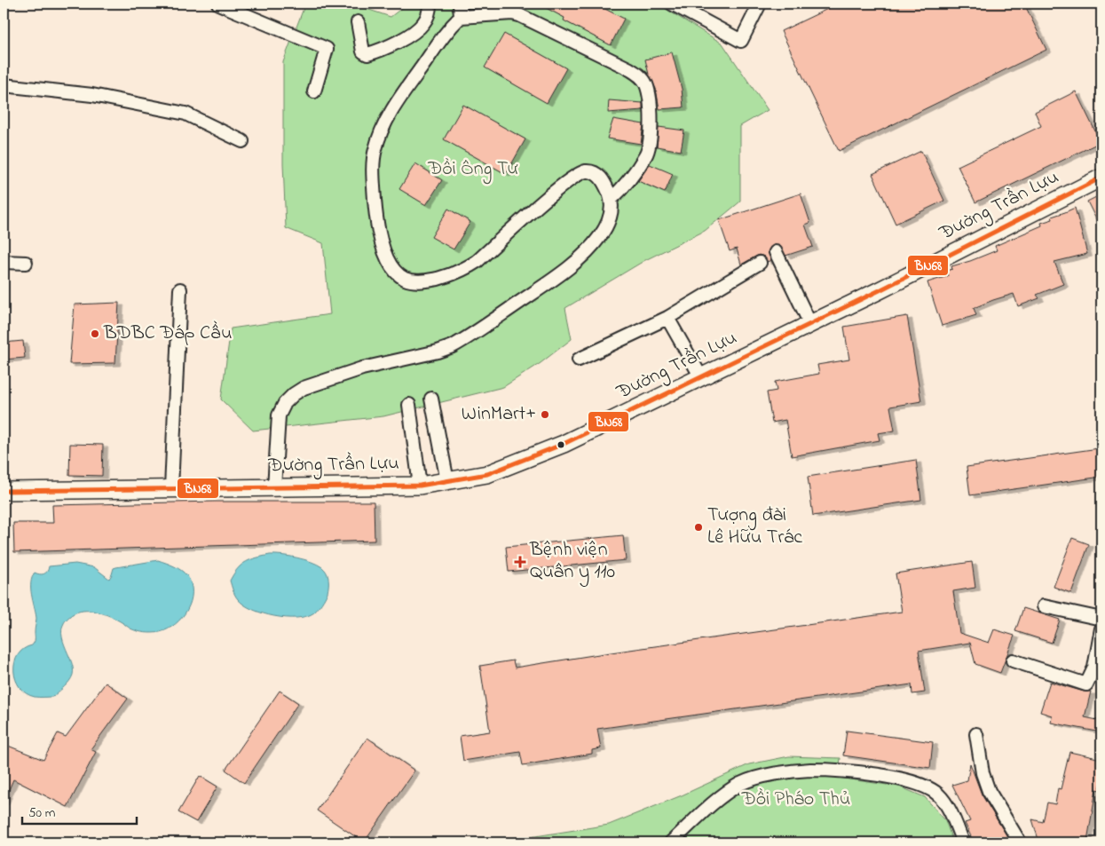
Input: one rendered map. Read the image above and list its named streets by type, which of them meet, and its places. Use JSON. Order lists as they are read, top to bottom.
{
  "streets": {
    "main road": ["Đường Trần Lựu"]
  },
  "parks": ["Đồi Ông Tư", "Đồi Pháo Thủ"],
  "places": {
    "other": ["BDBC Đáp Cầu", "WinMart+", "Tượng đài Lê Hữu Trác"],
    "health": ["Bệnh viện Quân y 110"]
  },
  "lines": ["transit line BN68"],
  "scale_bar": "50 m"
}
